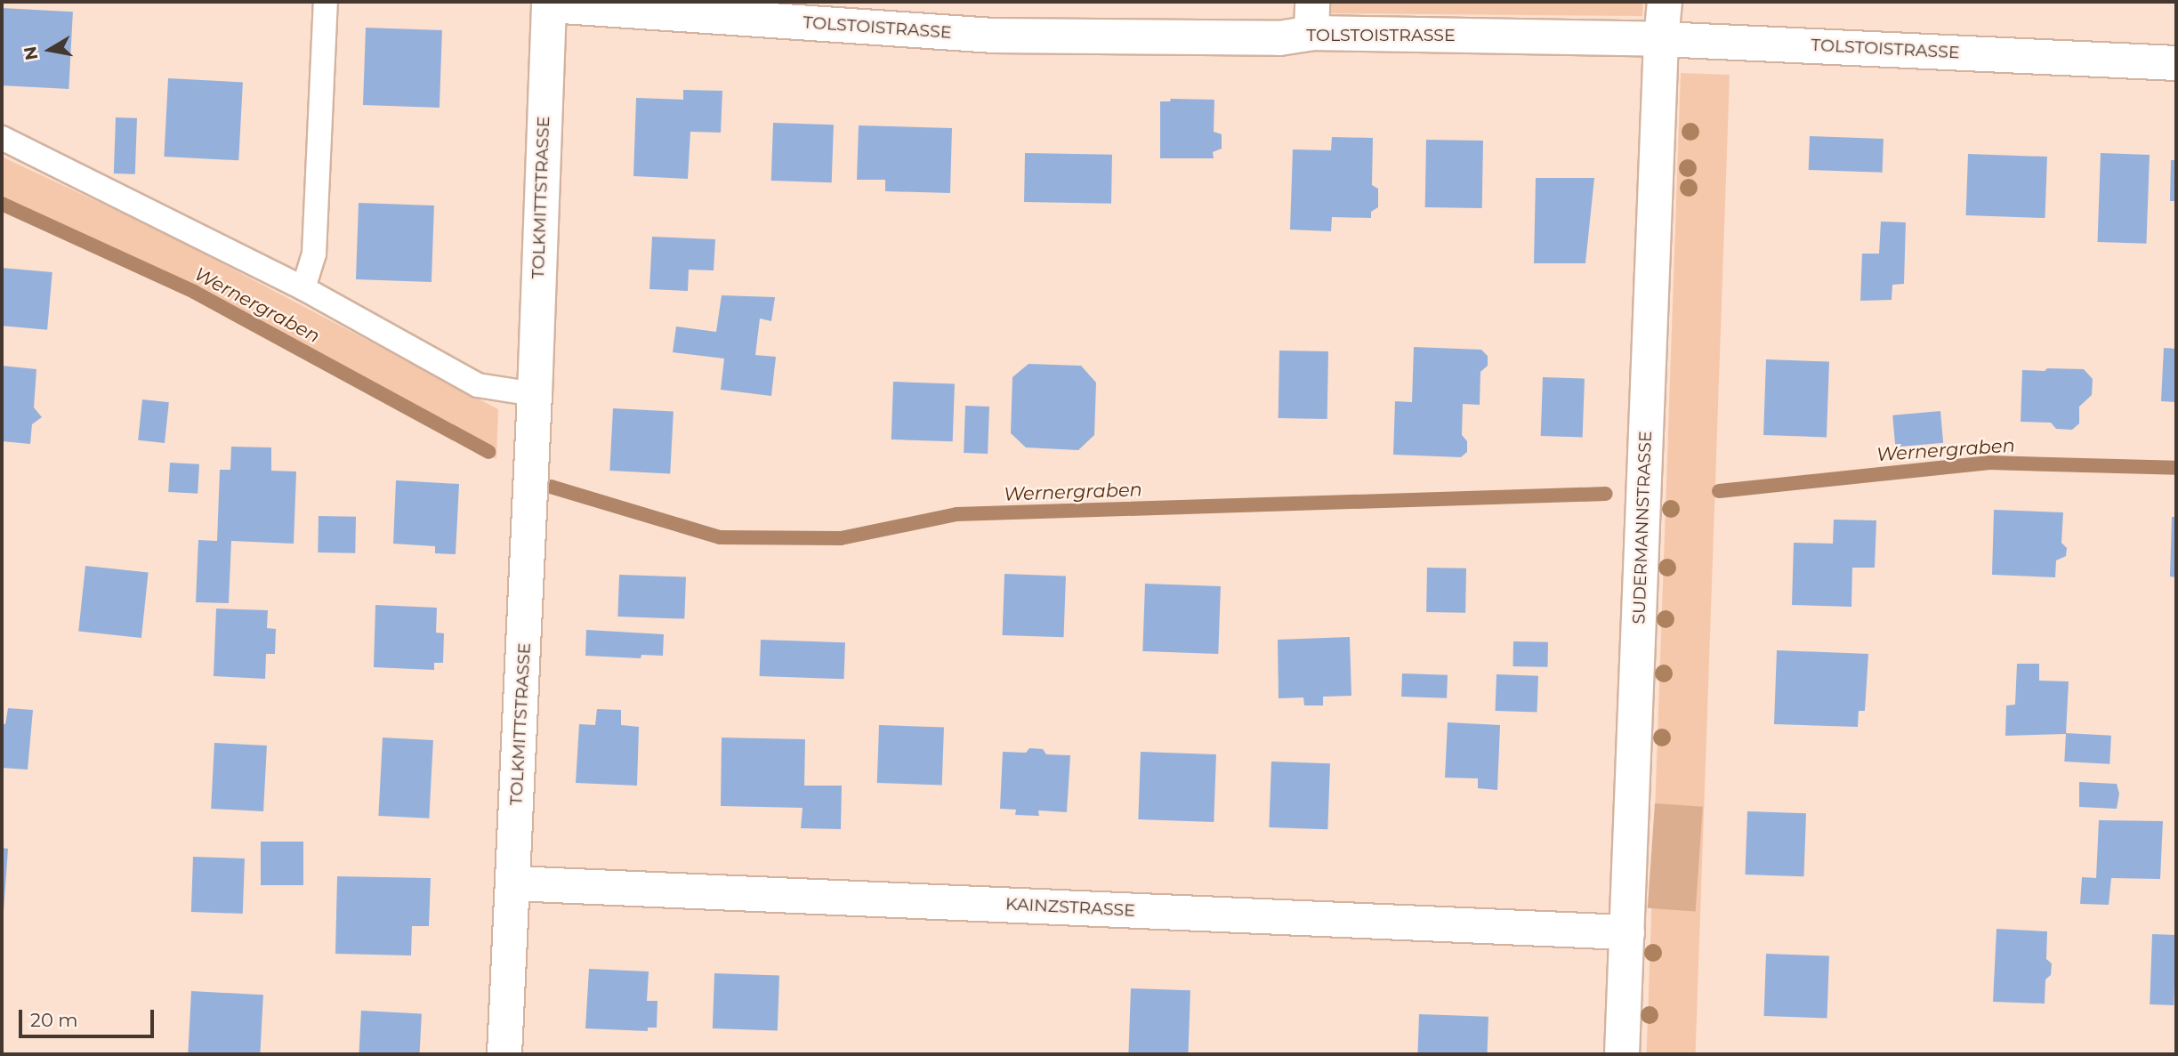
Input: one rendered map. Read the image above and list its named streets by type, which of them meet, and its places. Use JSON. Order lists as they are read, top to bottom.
{
  "streets": {
    "street": [
      "TOLSTOISTRASSE",
      "TOLKMITTSTRASSE",
      "SUDERMANNSTRASSE",
      "KAINZSTRASSE"
    ]
  },
  "crossings": [
    ["TOLSTOISTRASSE", "TOLKMITTSTRASSE"],
    ["TOLSTOISTRASSE", "SUDERMANNSTRASSE"],
    ["TOLKMITTSTRASSE", "KAINZSTRASSE"],
    ["SUDERMANNSTRASSE", "KAINZSTRASSE"]
  ],
  "water": ["Wernergraben"],
  "scale_bar": "20 m",
  "north": "left"
}
